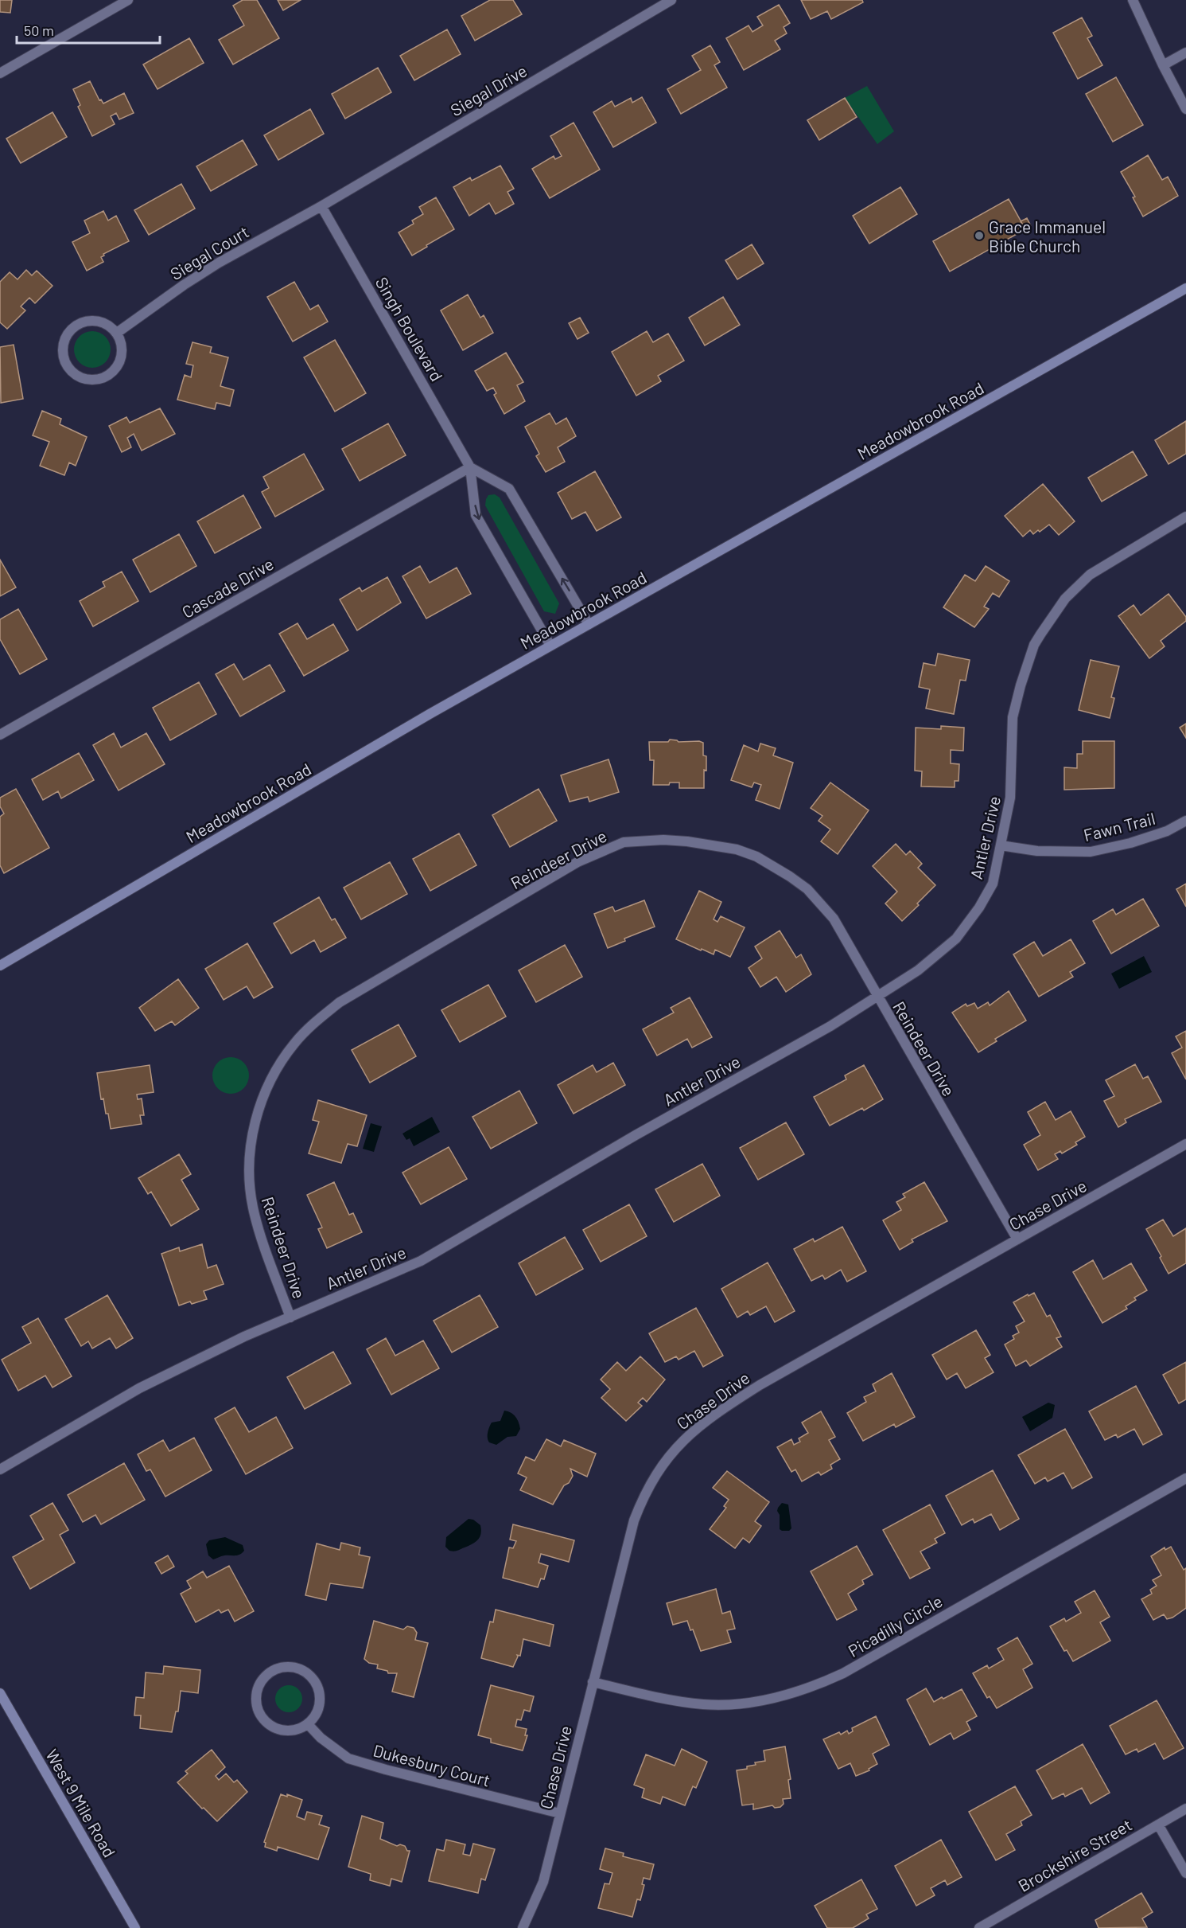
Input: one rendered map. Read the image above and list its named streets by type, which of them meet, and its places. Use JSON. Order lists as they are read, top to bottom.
{
  "streets": {
    "street": [
      "Siegal Drive",
      "Siegal Court",
      "Singh Boulevard",
      "Meadowbrook Road",
      "Cascade Drive",
      "Fawn Trail",
      "Antler Drive",
      "Reindeer Drive",
      "Chase Drive",
      "Picadilly Circle",
      "Dukesbury Court",
      "West 9 Mile Road",
      "Brockshire Street"
    ]
  },
  "crossings": [
    ["Siegal Drive", "Siegal Court"],
    ["Siegal Drive", "Singh Boulevard"],
    ["Siegal Court", "Singh Boulevard"],
    ["Singh Boulevard", "Meadowbrook Road"],
    ["Singh Boulevard", "Cascade Drive"],
    ["Fawn Trail", "Antler Drive"],
    ["Antler Drive", "Reindeer Drive"],
    ["Reindeer Drive", "Chase Drive"],
    ["Chase Drive", "Picadilly Circle"],
    ["Chase Drive", "Dukesbury Court"]
  ],
  "places": ["Grace Immanuel Bible Church"],
  "scale_bar": "50 m"
}
